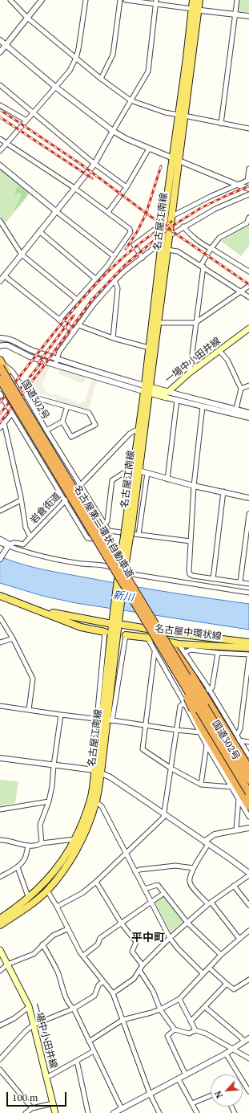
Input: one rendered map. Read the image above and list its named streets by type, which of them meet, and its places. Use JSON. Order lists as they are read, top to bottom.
{
  "streets": {
    "highway": ["国道302号", "名古屋第二環状自動車道"],
    "main road": ["名古屋江南線", "一場中小田井線", "名古屋中環状線"],
    "street": ["岩倉街道"]
  },
  "crossings": [
    ["名古屋江南線", "一場中小田井線"],
    ["名古屋江南線", "岩倉街道"],
    ["国道302号", "名古屋第二環状自動車道"]
  ],
  "districts": ["平中町"],
  "water": ["新川"],
  "scale_bar": "100 m",
  "north": "bottom left"
}
